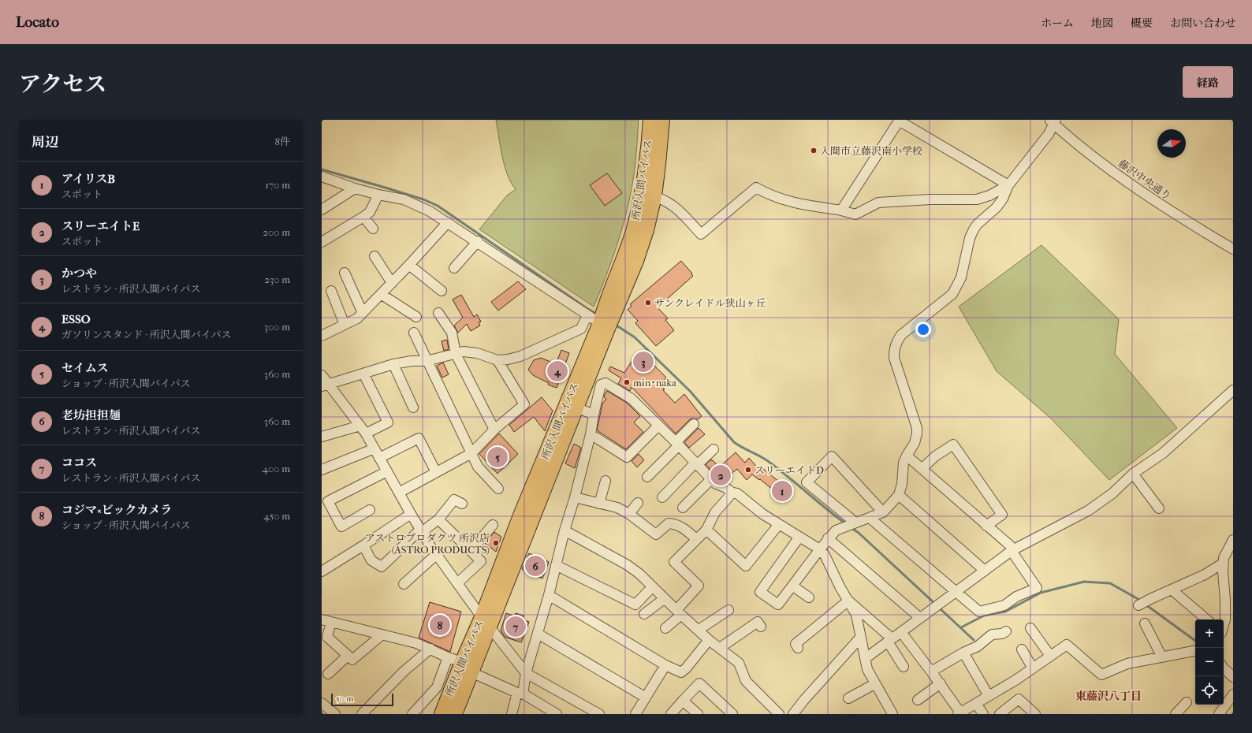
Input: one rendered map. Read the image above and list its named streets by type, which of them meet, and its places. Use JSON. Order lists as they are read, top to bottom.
{
  "streets": {
    "highway": ["所沢入間バイパス"],
    "street": ["藤沢中央通り"]
  },
  "districts": ["東藤沢八丁目"],
  "places": [
    "入間市立藤沢南小学校",
    "サンクレイドル狭山ヶ丘",
    "min･naka",
    "スリーエイトD",
    "アストロプロダクツ 所沢店 (ASTRO PRODUCTS)"
  ],
  "scale_bar": "50 m",
  "north": "right",
  "page": {
    "header": "Locato",
    "nav": [
      "ホーム",
      "地図",
      "概要",
      "お問い合わせ"
    ],
    "title": "アクセス",
    "buttons": "経路",
    "heading": ["周辺", "8件"],
    "list": [
      {
        "mark": "1",
        "name": "アイリスB",
        "note": "スポット",
        "value": "170 m"
      },
      {
        "mark": "2",
        "name": "スリーエイトE",
        "note": "スポット",
        "value": "200 m"
      },
      {
        "mark": "3",
        "name": "かつや",
        "note": "レストラン · 所沢入間バイパス",
        "value": "230 m"
      },
      {
        "mark": "4",
        "name": "ESSO",
        "note": "ガソリンスタンド · 所沢入間バイパス",
        "value": "300 m"
      },
      {
        "mark": "5",
        "name": "セイムス",
        "note": "ショップ · 所沢入間バイパス",
        "value": "360 m"
      },
      {
        "mark": "6",
        "name": "老坊担担麺",
        "note": "レストラン · 所沢入間バイパス",
        "value": "360 m"
      },
      {
        "mark": "7",
        "name": "ココス",
        "note": "レストラン · 所沢入間バイパス",
        "value": "400 m"
      },
      {
        "mark": "8",
        "name": "コジマ×ビックカメラ",
        "note": "ショップ · 所沢入間バイパス",
        "value": "450 m"
      }
    ],
    "pins": [
      "3",
      "4",
      "5",
      "2",
      "1",
      "6",
      "8",
      "7"
    ],
    "map_buttons": ["+", "−"],
    "scale": "50 m"
  }
}
